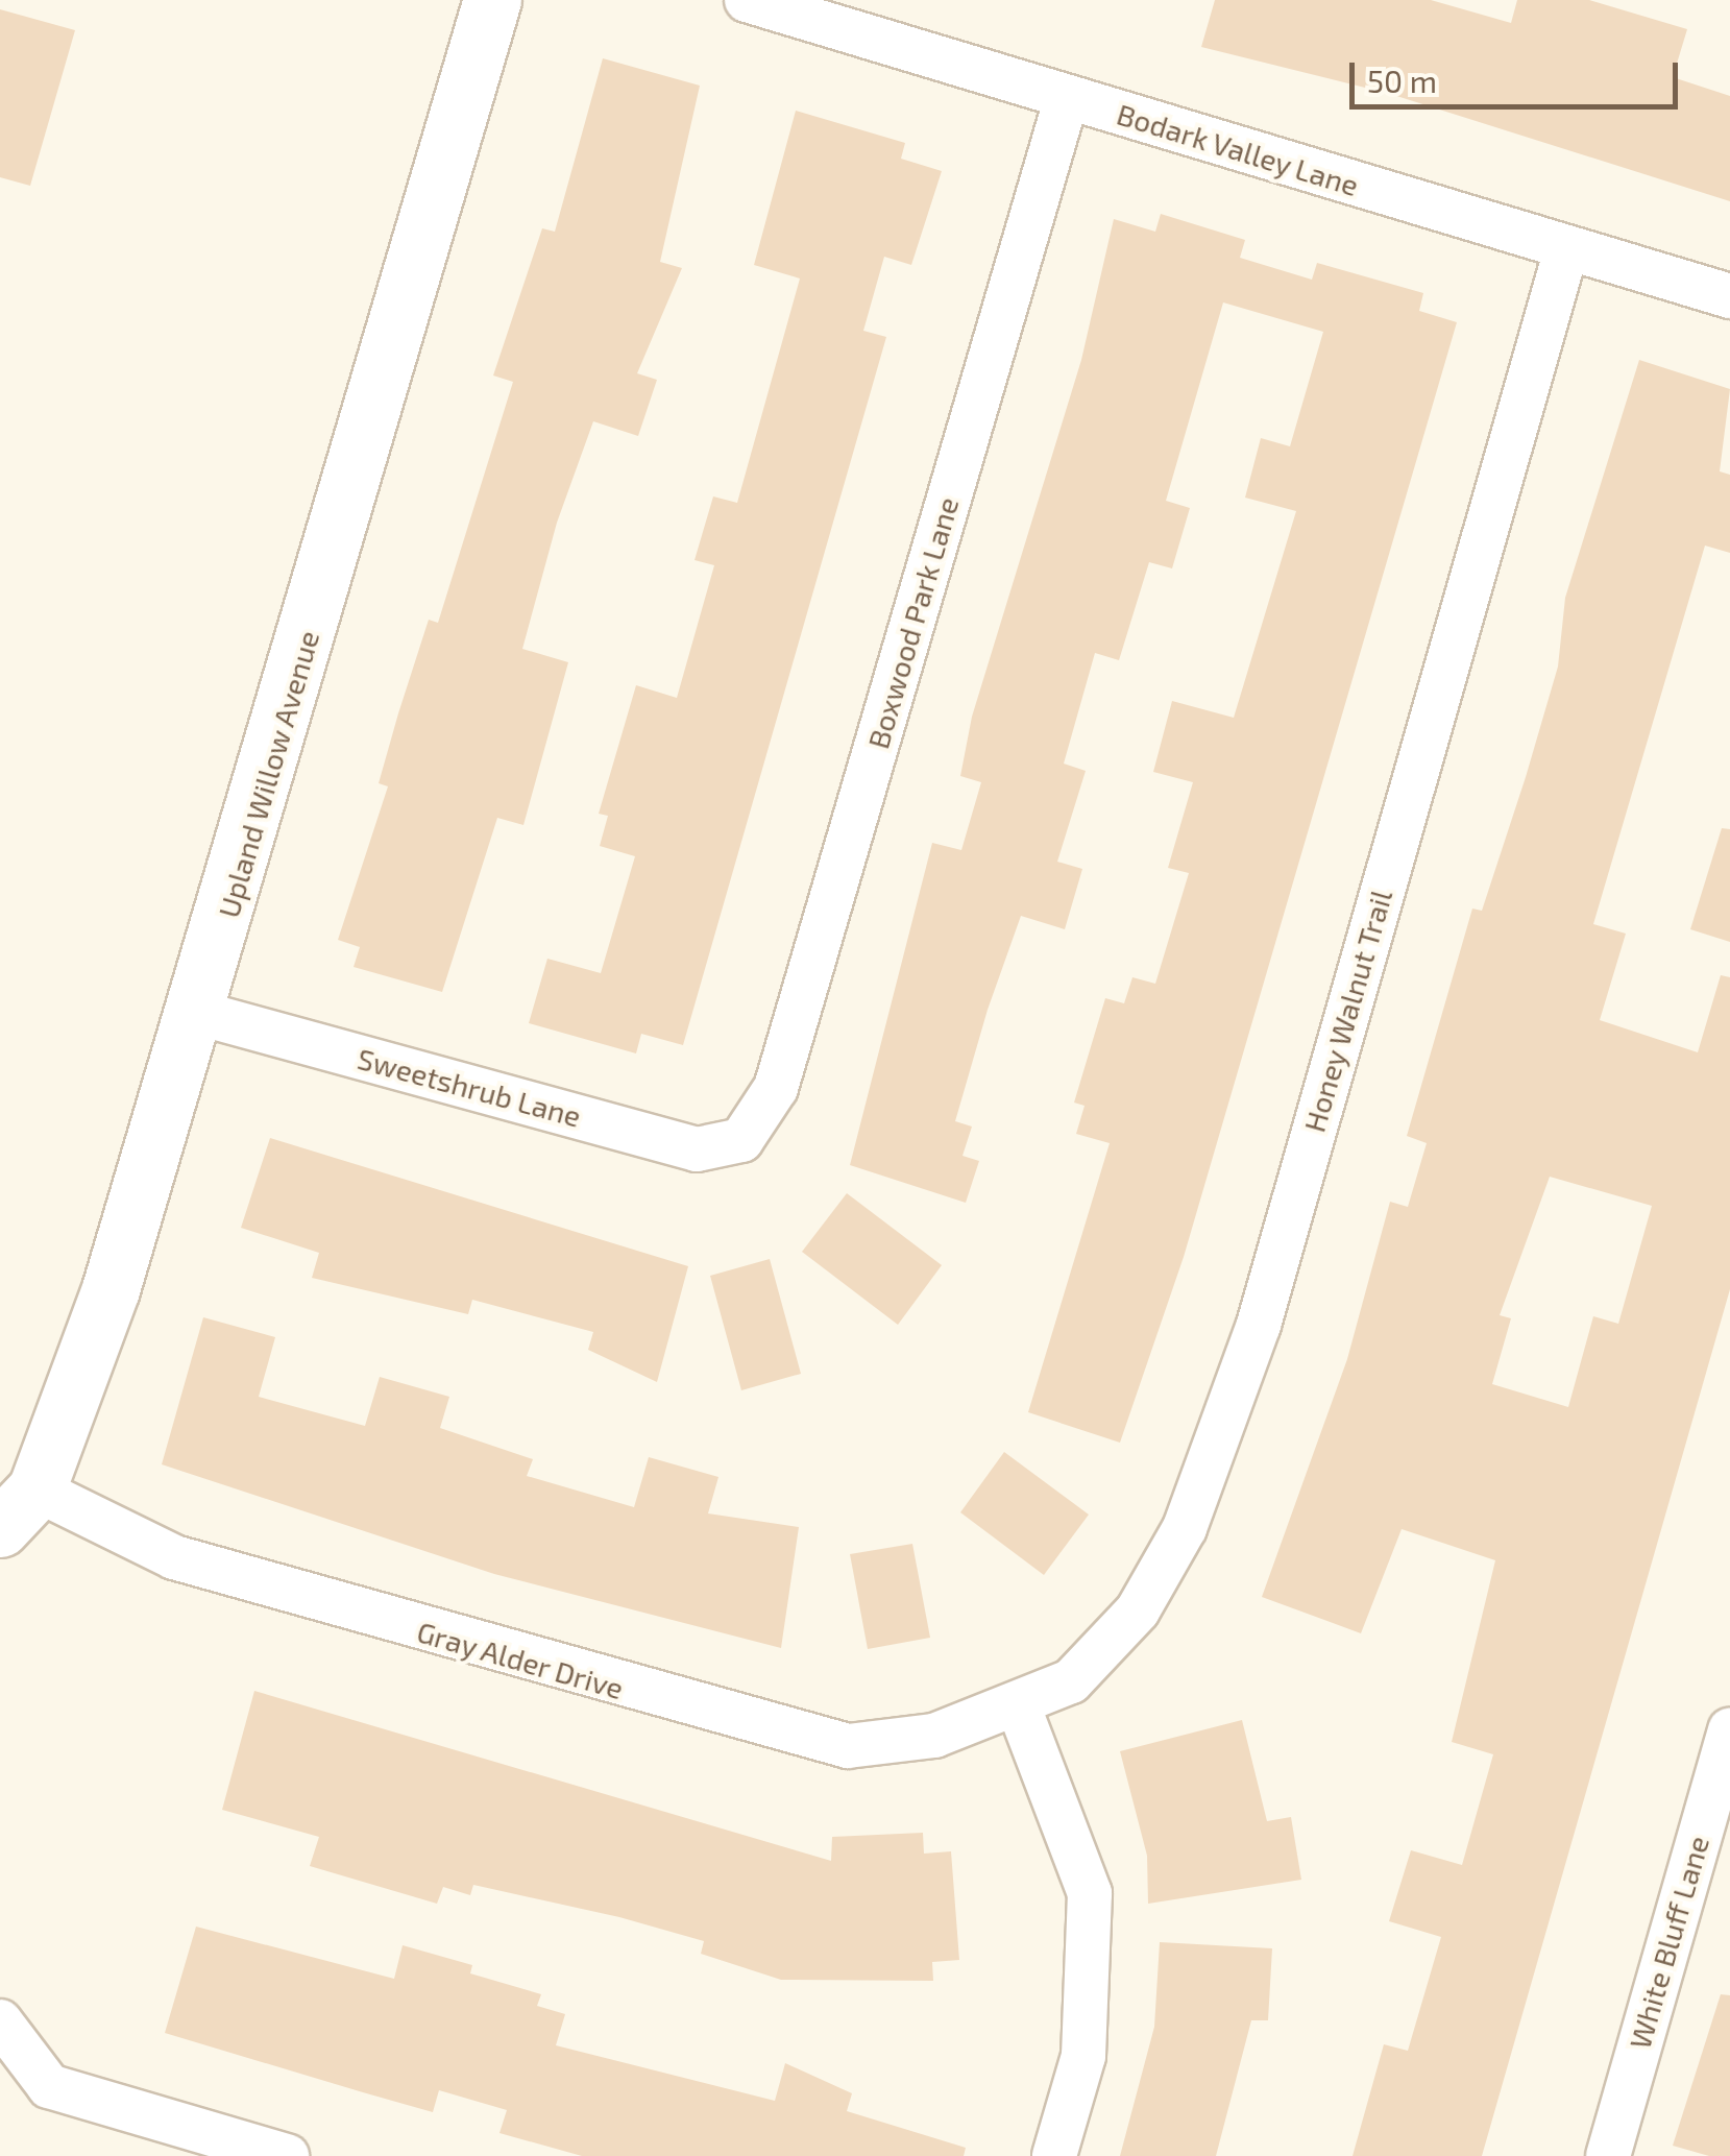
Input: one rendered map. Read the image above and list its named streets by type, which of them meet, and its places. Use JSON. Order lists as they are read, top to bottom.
{
  "streets": {
    "street": [
      "Bodark Valley Lane",
      "Boxwood Park Lane",
      "Upland Willow Avenue",
      "Honey Walnut Trail",
      "Sweetshrub Lane",
      "Gray Alder Drive",
      "White Bluff Lane"
    ]
  },
  "crossings": [
    ["Bodark Valley Lane", "Boxwood Park Lane"],
    ["Bodark Valley Lane", "Honey Walnut Trail"],
    ["Boxwood Park Lane", "Sweetshrub Lane"],
    ["Upland Willow Avenue", "Sweetshrub Lane"],
    ["Upland Willow Avenue", "Gray Alder Drive"],
    ["Honey Walnut Trail", "Gray Alder Drive"]
  ],
  "scale_bar": "50 m"
}
